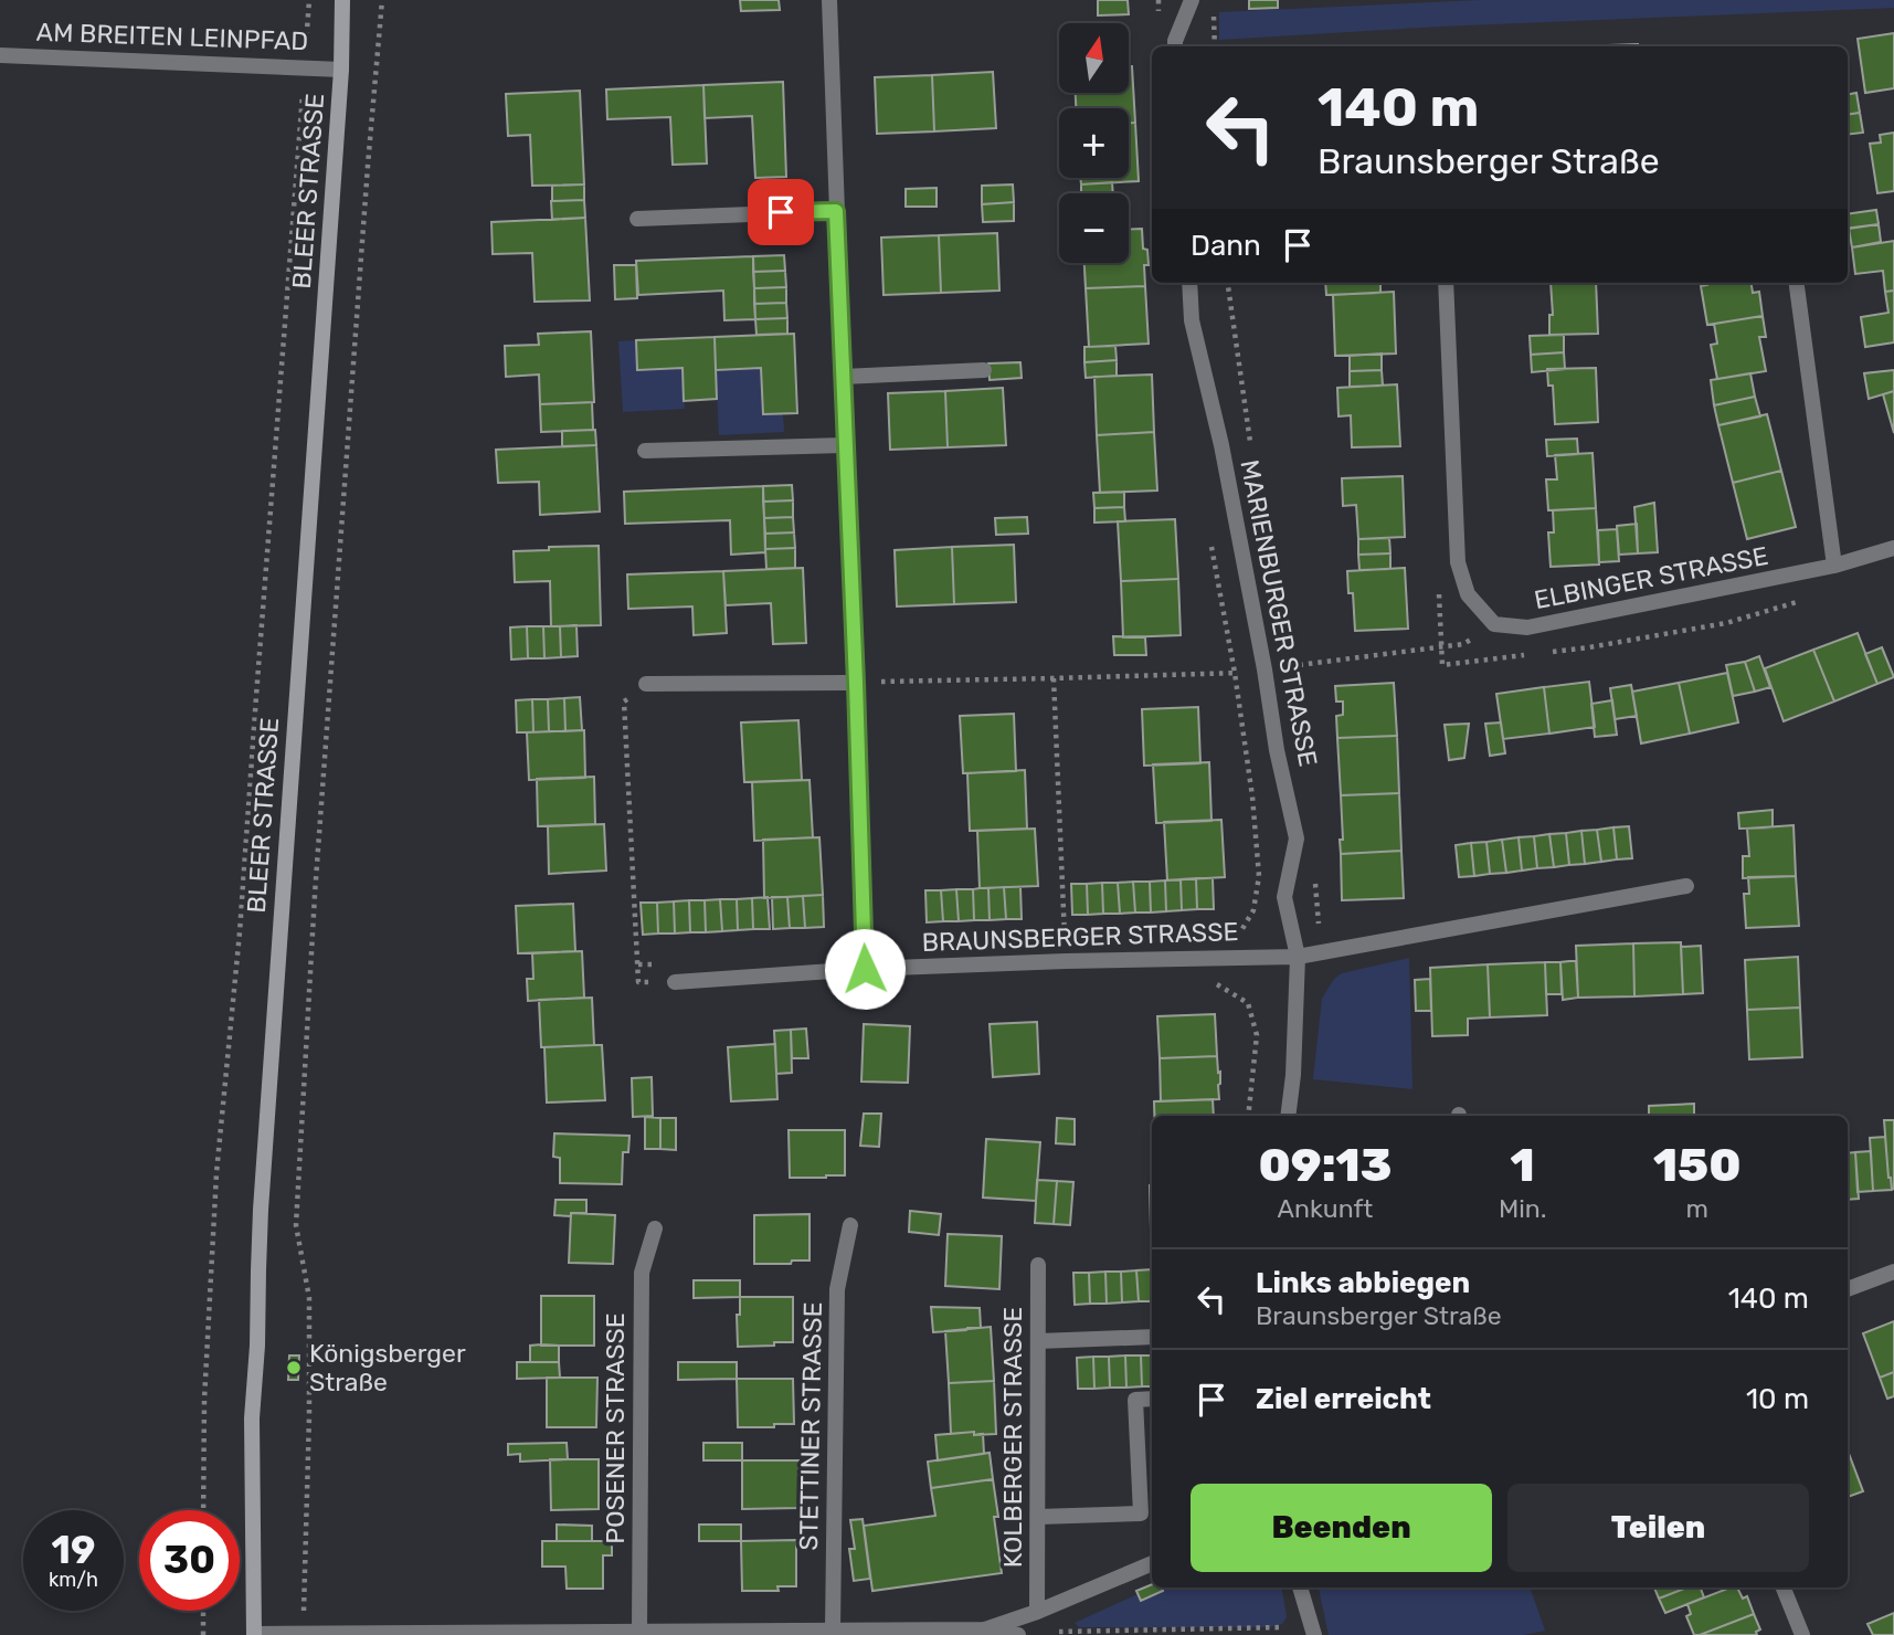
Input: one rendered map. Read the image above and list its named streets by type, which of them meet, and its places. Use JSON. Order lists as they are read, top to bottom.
{
  "streets": {
    "street": [
      "AM BREITEN LEINPFAD",
      "BLEER STRASSE",
      "ELBINGER STRASSE",
      "MARIENBURGER STRASSE",
      "BRAUNSBERGER STRASSE",
      "STETTINER STRASSE",
      "POSENER STRASSE",
      "KOLBERGER STRASSE"
    ]
  },
  "crossings": [
    ["AM BREITEN LEINPFAD", "BLEER STRASSE"],
    ["MARIENBURGER STRASSE", "BRAUNSBERGER STRASSE"]
  ],
  "places": ["Königsberger Straße"],
  "north": "top",
  "page": {
    "map_buttons": ["+", "−"],
    "turn": ["140 m", "Braunsberger Straße"],
    "then": "Dann",
    "eta": [
      "09:13",
      "Ankunft",
      "1",
      "Min.",
      "150",
      "m"
    ],
    "list": [
      {
        "name": "Links abbiegen",
        "note": "Braunsberger Straße",
        "value": "140 m"
      },
      {
        "name": "Ziel erreicht",
        "value": "10 m"
      }
    ],
    "buttons": ["Beenden", "Teilen"],
    "speed": "19 km/h",
    "limit": "30"
  }
}
